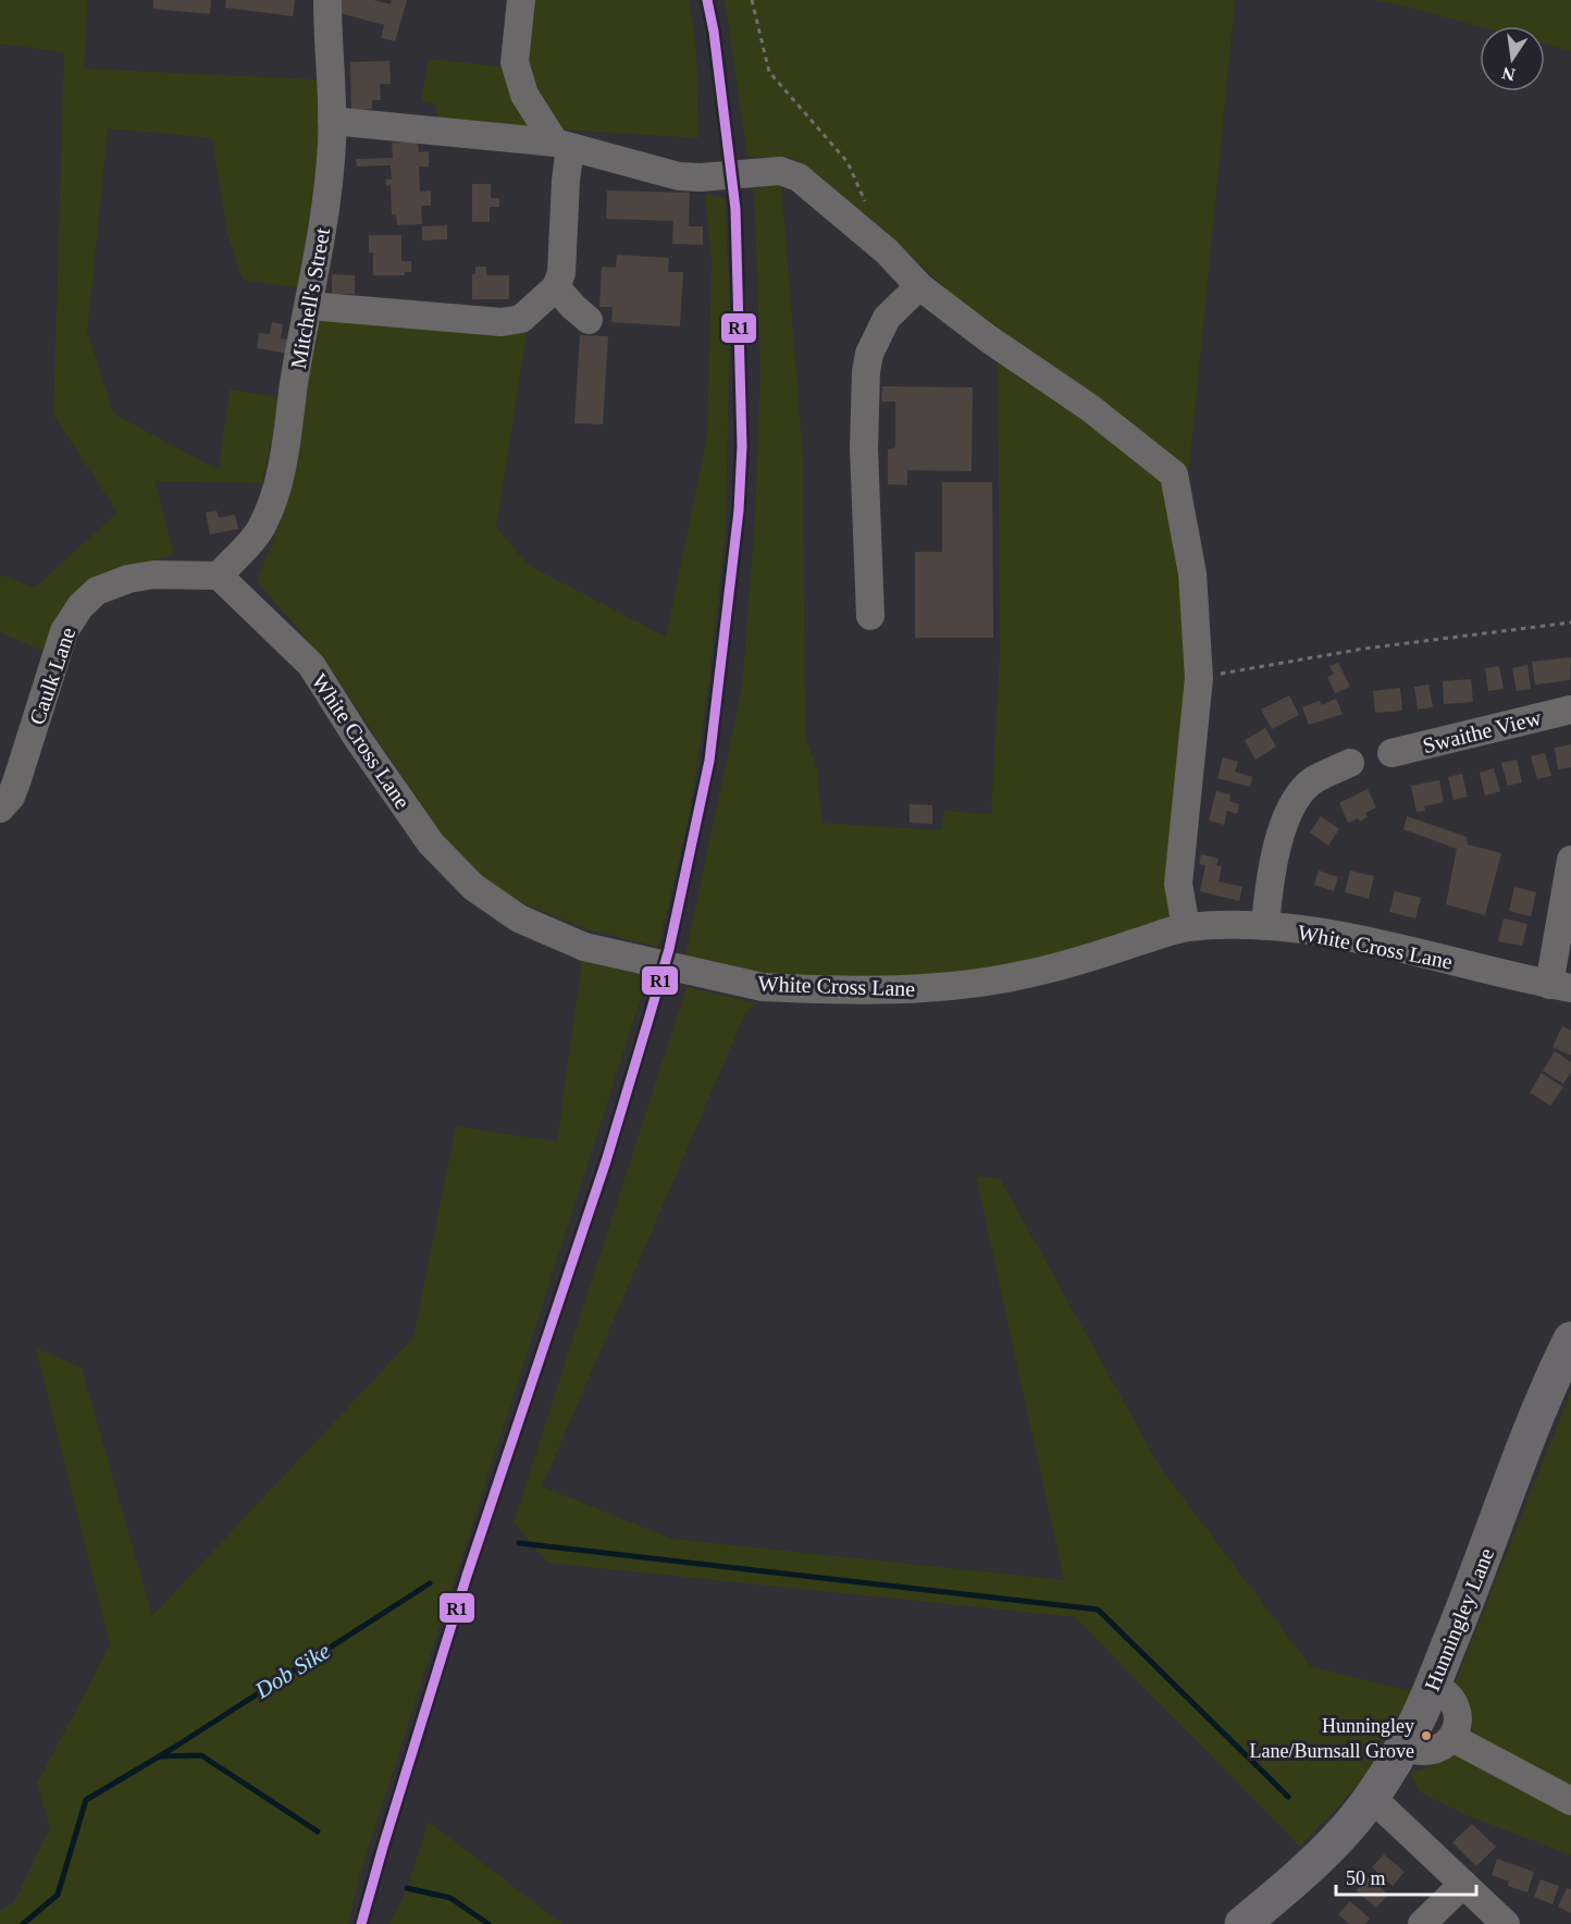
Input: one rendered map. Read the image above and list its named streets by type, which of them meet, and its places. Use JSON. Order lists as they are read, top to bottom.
{
  "streets": {
    "main road": ["Hunningley Lane"],
    "street": [
      "Mitchell's Street",
      "Caulk Lane",
      "Swaithe View",
      "White Cross Lane"
    ]
  },
  "crossings": [
    ["Mitchell's Street", "Caulk Lane"],
    ["Mitchell's Street", "White Cross Lane"],
    ["Caulk Lane", "White Cross Lane"]
  ],
  "water": ["Dob Sike"],
  "places": ["Hunningley Lane/Burnsall Grove"],
  "lines": ["transit line R1"],
  "scale_bar": "50 m",
  "north": "bottom"
}
